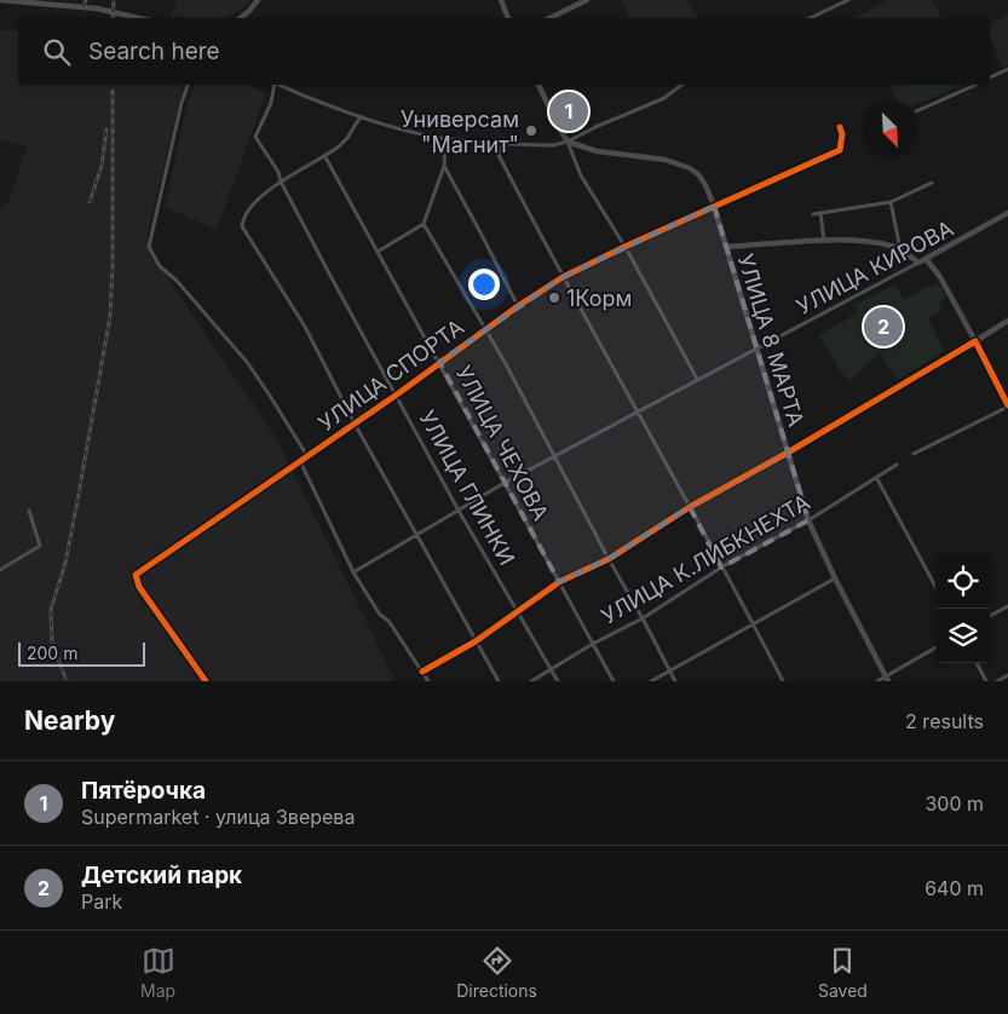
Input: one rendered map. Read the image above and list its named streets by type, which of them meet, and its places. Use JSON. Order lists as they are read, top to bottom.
{
  "streets": {
    "main road": ["УЛИЦА КИРОВА", "УЛИЦА 8 МАРТА"],
    "street": [
      "УЛИЦА СПОРТА",
      "УЛИЦА ЧЕХОВА",
      "УЛИЦА ГЛИНКИ",
      "УЛИЦА К.ЛИБКНЕХТА"
    ]
  },
  "crossings": [
    ["УЛИЦА КИРОВА", "УЛИЦА 8 МАРТА"],
    ["УЛИЦА КИРОВА", "УЛИЦА ЧЕХОВА"],
    ["УЛИЦА КИРОВА", "УЛИЦА ГЛИНКИ"],
    ["УЛИЦА 8 МАРТА", "УЛИЦА СПОРТА"],
    ["УЛИЦА 8 МАРТА", "УЛИЦА К.ЛИБКНЕХТА"],
    ["УЛИЦА СПОРТА", "УЛИЦА ЧЕХОВА"],
    ["УЛИЦА СПОРТА", "УЛИЦА ГЛИНКИ"],
    ["УЛИЦА ЧЕХОВА", "УЛИЦА К.ЛИБКНЕХТА"],
    ["УЛИЦА ГЛИНКИ", "УЛИЦА К.ЛИБКНЕХТА"]
  ],
  "places": ["Универсам \"Магнит\"", "1Корм"],
  "scale_bar": "200 m",
  "north": "bottom right",
  "page": {
    "search": "Search here",
    "pins": ["1", "2"],
    "scale": "200 m",
    "heading": ["Nearby", "2 results"],
    "list": [
      {
        "mark": "1",
        "name": "Пятёрочка",
        "note": "Supermarket · улица Зверева",
        "value": "300 m"
      },
      {
        "mark": "2",
        "name": "Детский парк",
        "note": "Park",
        "value": "640 m"
      }
    ],
    "nav": ["Map", "Directions", "Saved"]
  }
}
